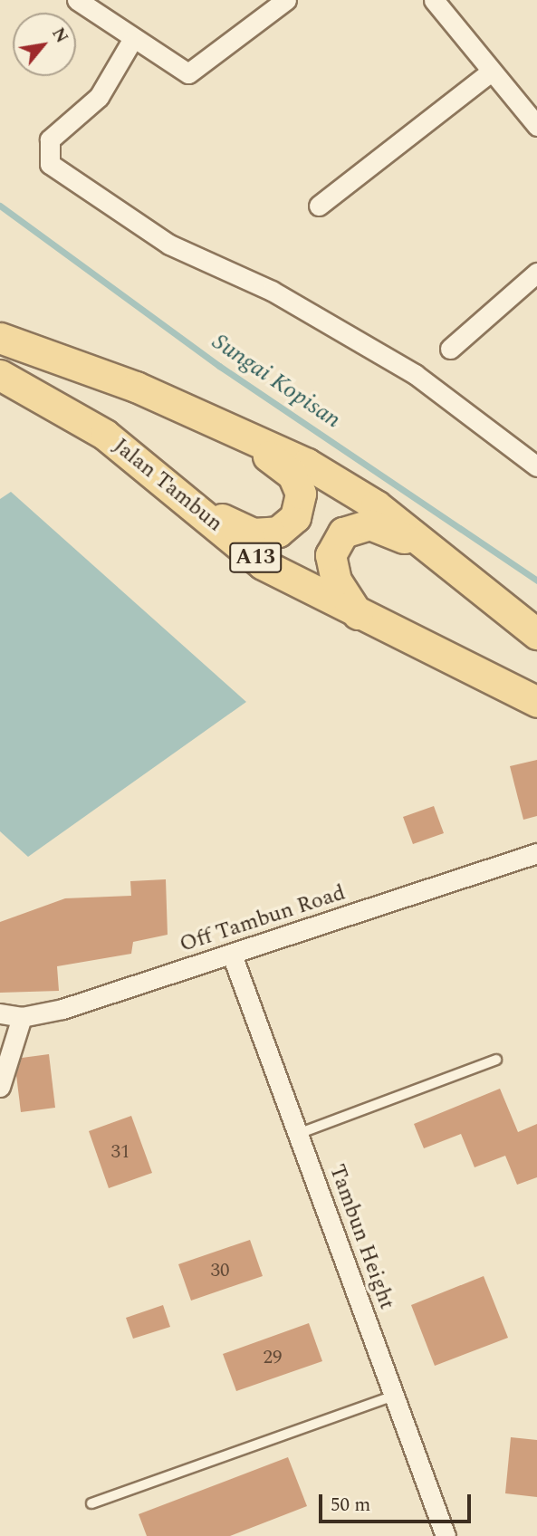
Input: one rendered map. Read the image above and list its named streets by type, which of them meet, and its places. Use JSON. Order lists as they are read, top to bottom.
{
  "streets": {
    "main road": ["Jalan Tambun", "A13"],
    "street": ["Off Tambun Road", "Tambun Height"]
  },
  "crossings": [
    ["Off Tambun Road", "Tambun Height"]
  ],
  "water": ["Sungai Kopisan"],
  "house_numbers": ["31", "30", "29"],
  "scale_bar": "50 m",
  "north": "top right"
}
